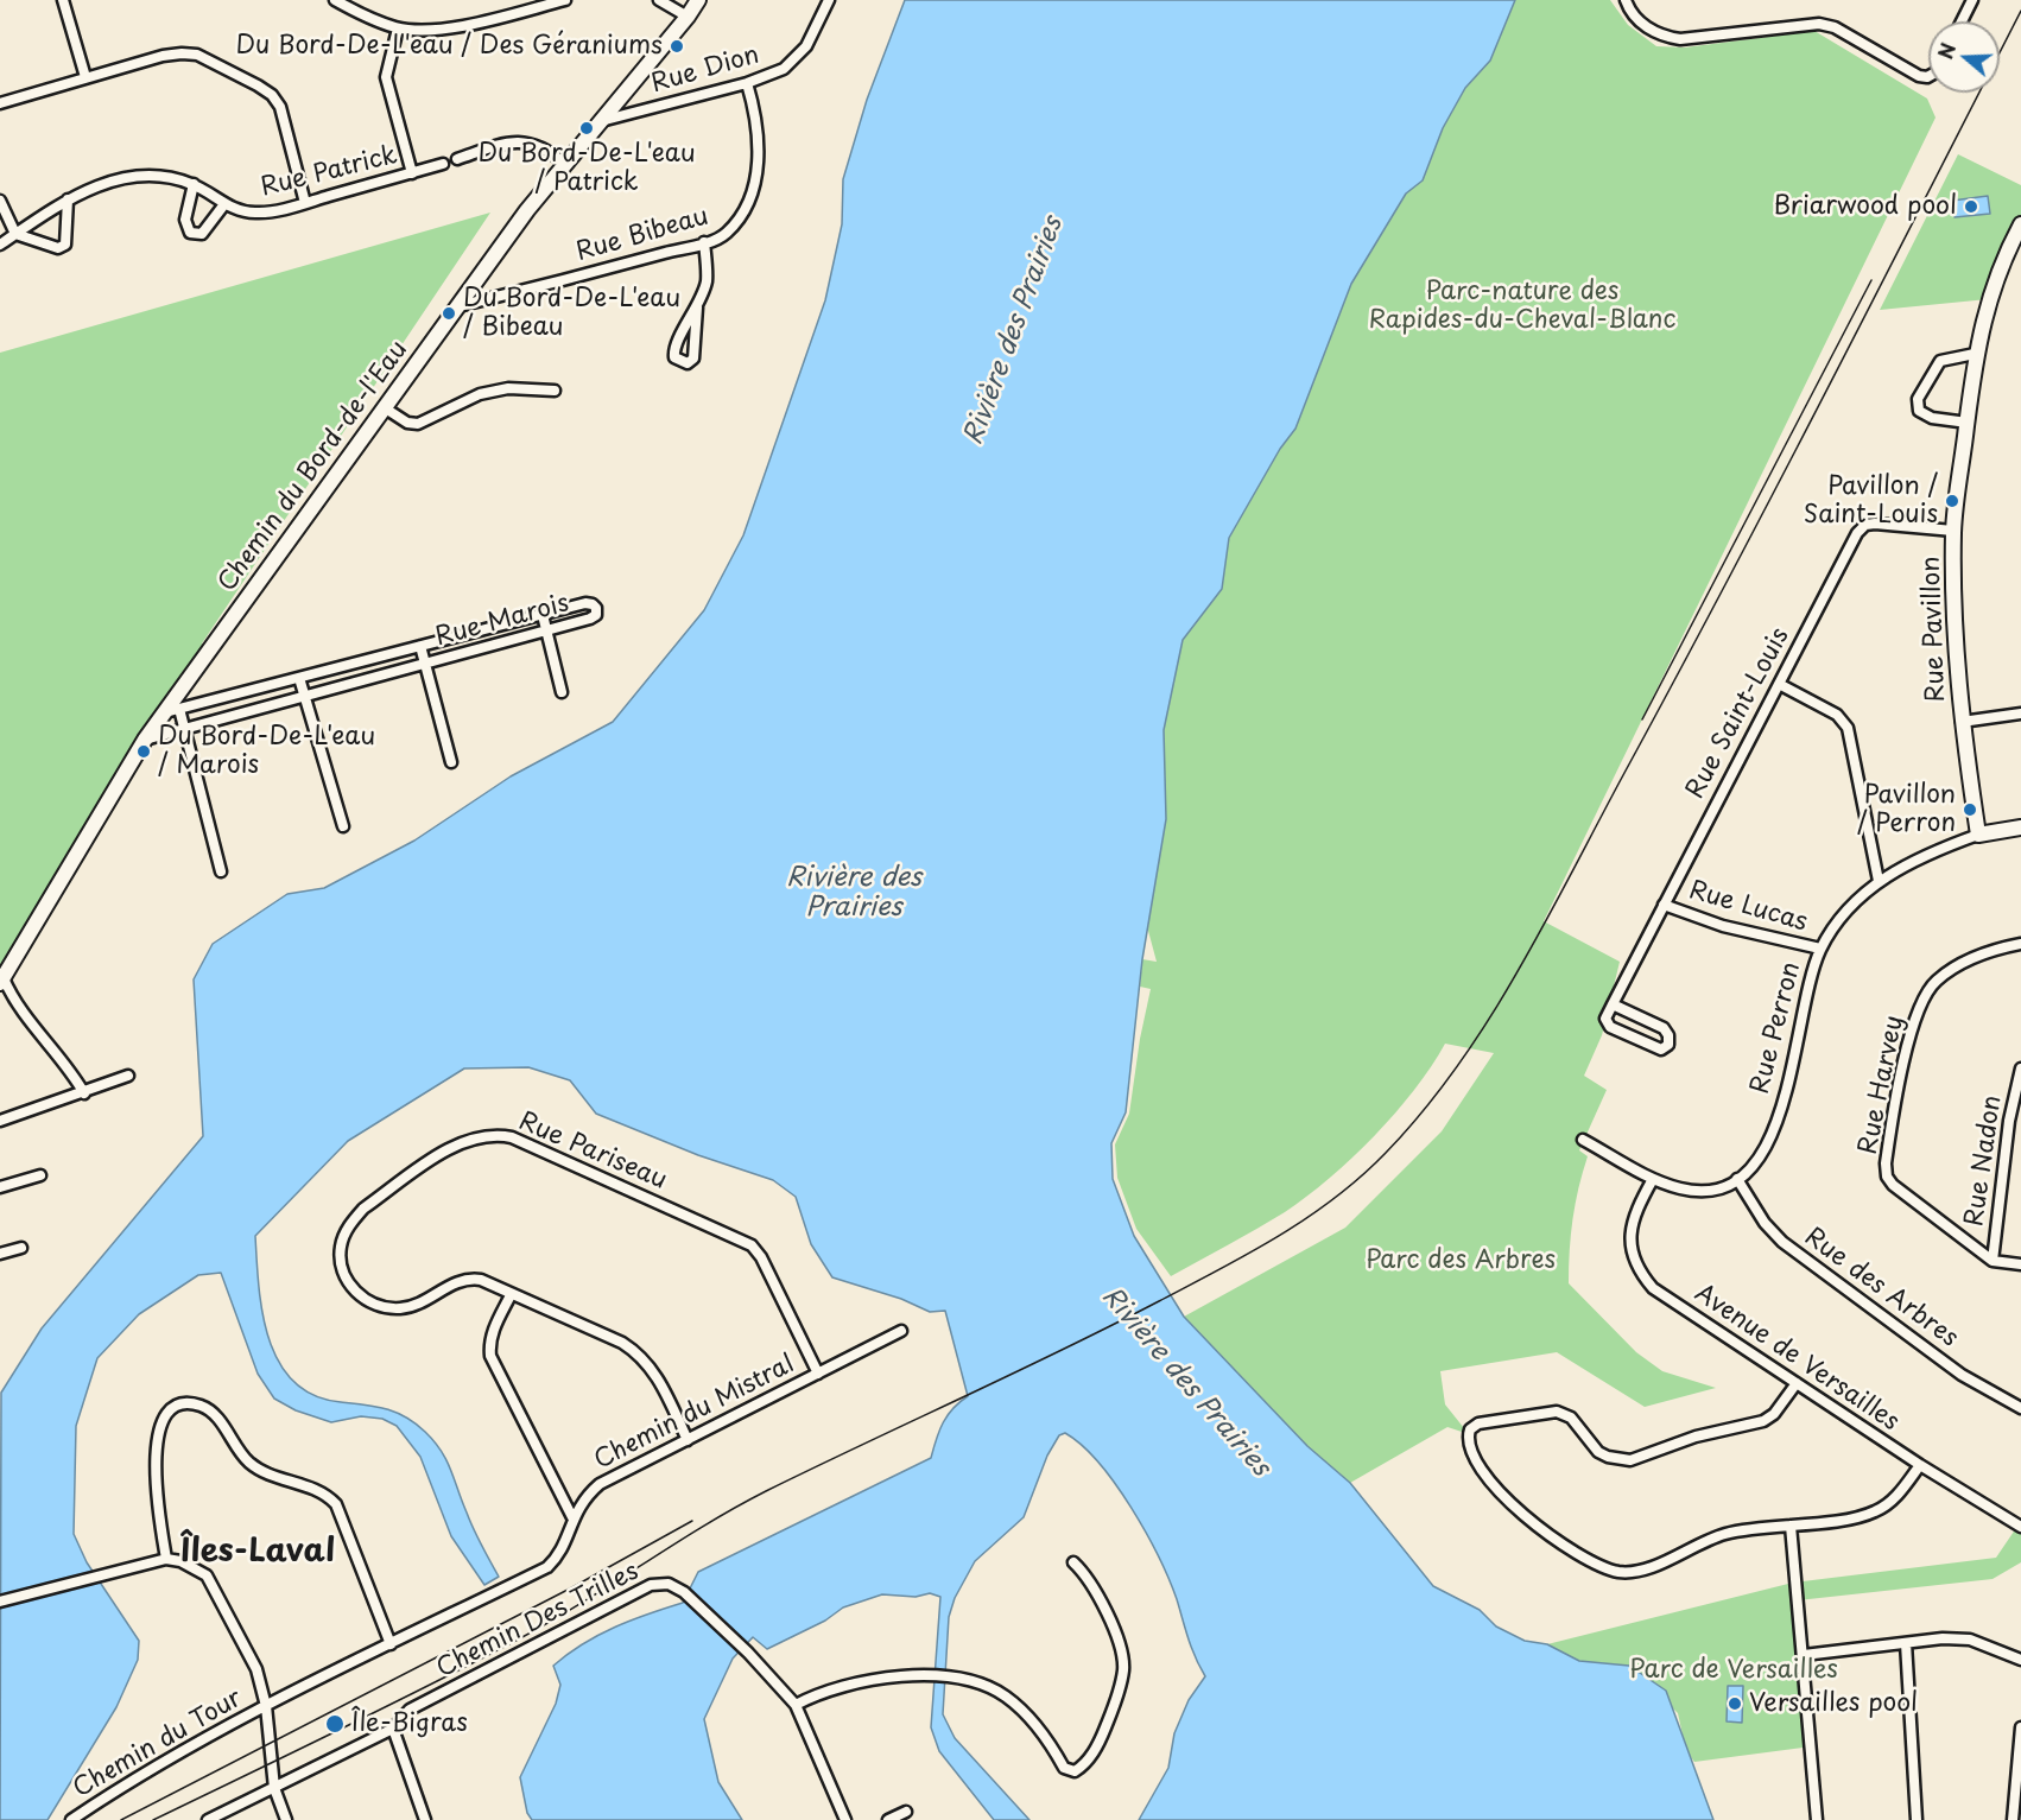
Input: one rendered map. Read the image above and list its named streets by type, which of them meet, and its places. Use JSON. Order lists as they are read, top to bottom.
{
  "streets": {
    "street": [
      "Rue Dion",
      "Rue Patrick",
      "Rue Bibeau",
      "Chemin du Bord-de-l'Eau",
      "Rue Marois",
      "Rue Pavillon",
      "Rue Saint-Louis",
      "Rue Lucas",
      "Rue Perron",
      "Rue Harvey",
      "Rue Pariseau",
      "Rue Nadon",
      "Rue des Arbres",
      "Avenue de Versailles",
      "Chemin du Mistral",
      "Chemin Des Trilles",
      "Chemin du Tour"
    ]
  },
  "crossings": [
    ["Rue Dion", "Rue Bibeau"],
    ["Rue Dion", "Chemin du Bord-de-l'Eau"],
    ["Rue Bibeau", "Chemin du Bord-de-l'Eau"],
    ["Chemin du Bord-de-l'Eau", "Rue Marois"],
    ["Rue Pavillon", "Rue Saint-Louis"],
    ["Rue Pavillon", "Rue Perron"],
    ["Rue Saint-Louis", "Rue Lucas"],
    ["Rue Lucas", "Rue Perron"],
    ["Rue Perron", "Rue des Arbres"],
    ["Rue Perron", "Avenue de Versailles"],
    ["Rue Harvey", "Rue Nadon"],
    ["Rue Pariseau", "Chemin du Mistral"],
    ["Chemin du Mistral", "Chemin du Tour"]
  ],
  "districts": ["Îles-Laval"],
  "water": ["Rivière des Prairies"],
  "parks": ["Parc-nature des Rapides-du-Cheval-Blanc", "Parc des Arbres", "Parc de Versailles"],
  "places": [
    "Du Bord-De-L'eau / Des Géraniums",
    "Du Bord-De-L'eau / Patrick",
    "Briarwood pool",
    "Du Bord-De-L'eau / Bibeau",
    "Pavillon / Saint-Louis",
    "Du Bord-De-L'eau / Marois",
    "Pavillon / Perron",
    "Versailles pool",
    "Île-Bigras"
  ],
  "north": "left"
}
